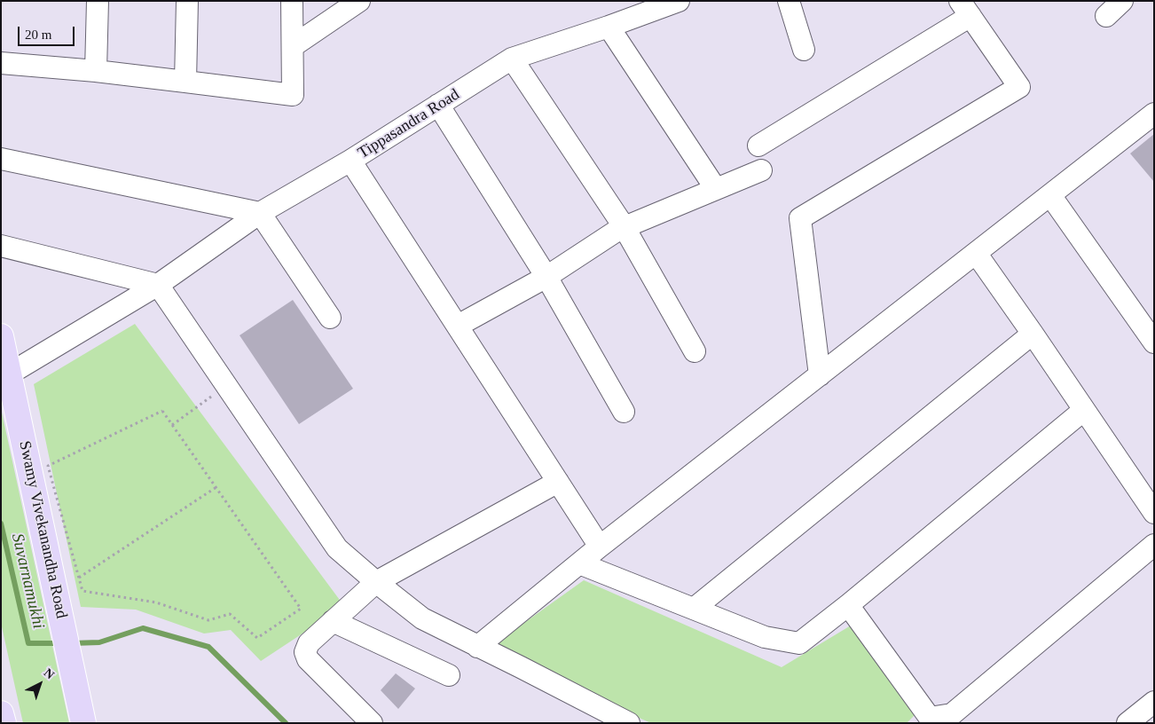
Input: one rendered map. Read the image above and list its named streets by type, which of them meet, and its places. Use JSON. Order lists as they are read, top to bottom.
{
  "streets": {
    "main road": ["Swamy Vivekanandha Road"],
    "street": ["Tippasandra Road"]
  },
  "crossings": [
    ["Tippasandra Road", "Swamy Vivekanandha Road"]
  ],
  "water": ["Suvarnamukhi"],
  "scale_bar": "20 m",
  "north": "top right"
}
